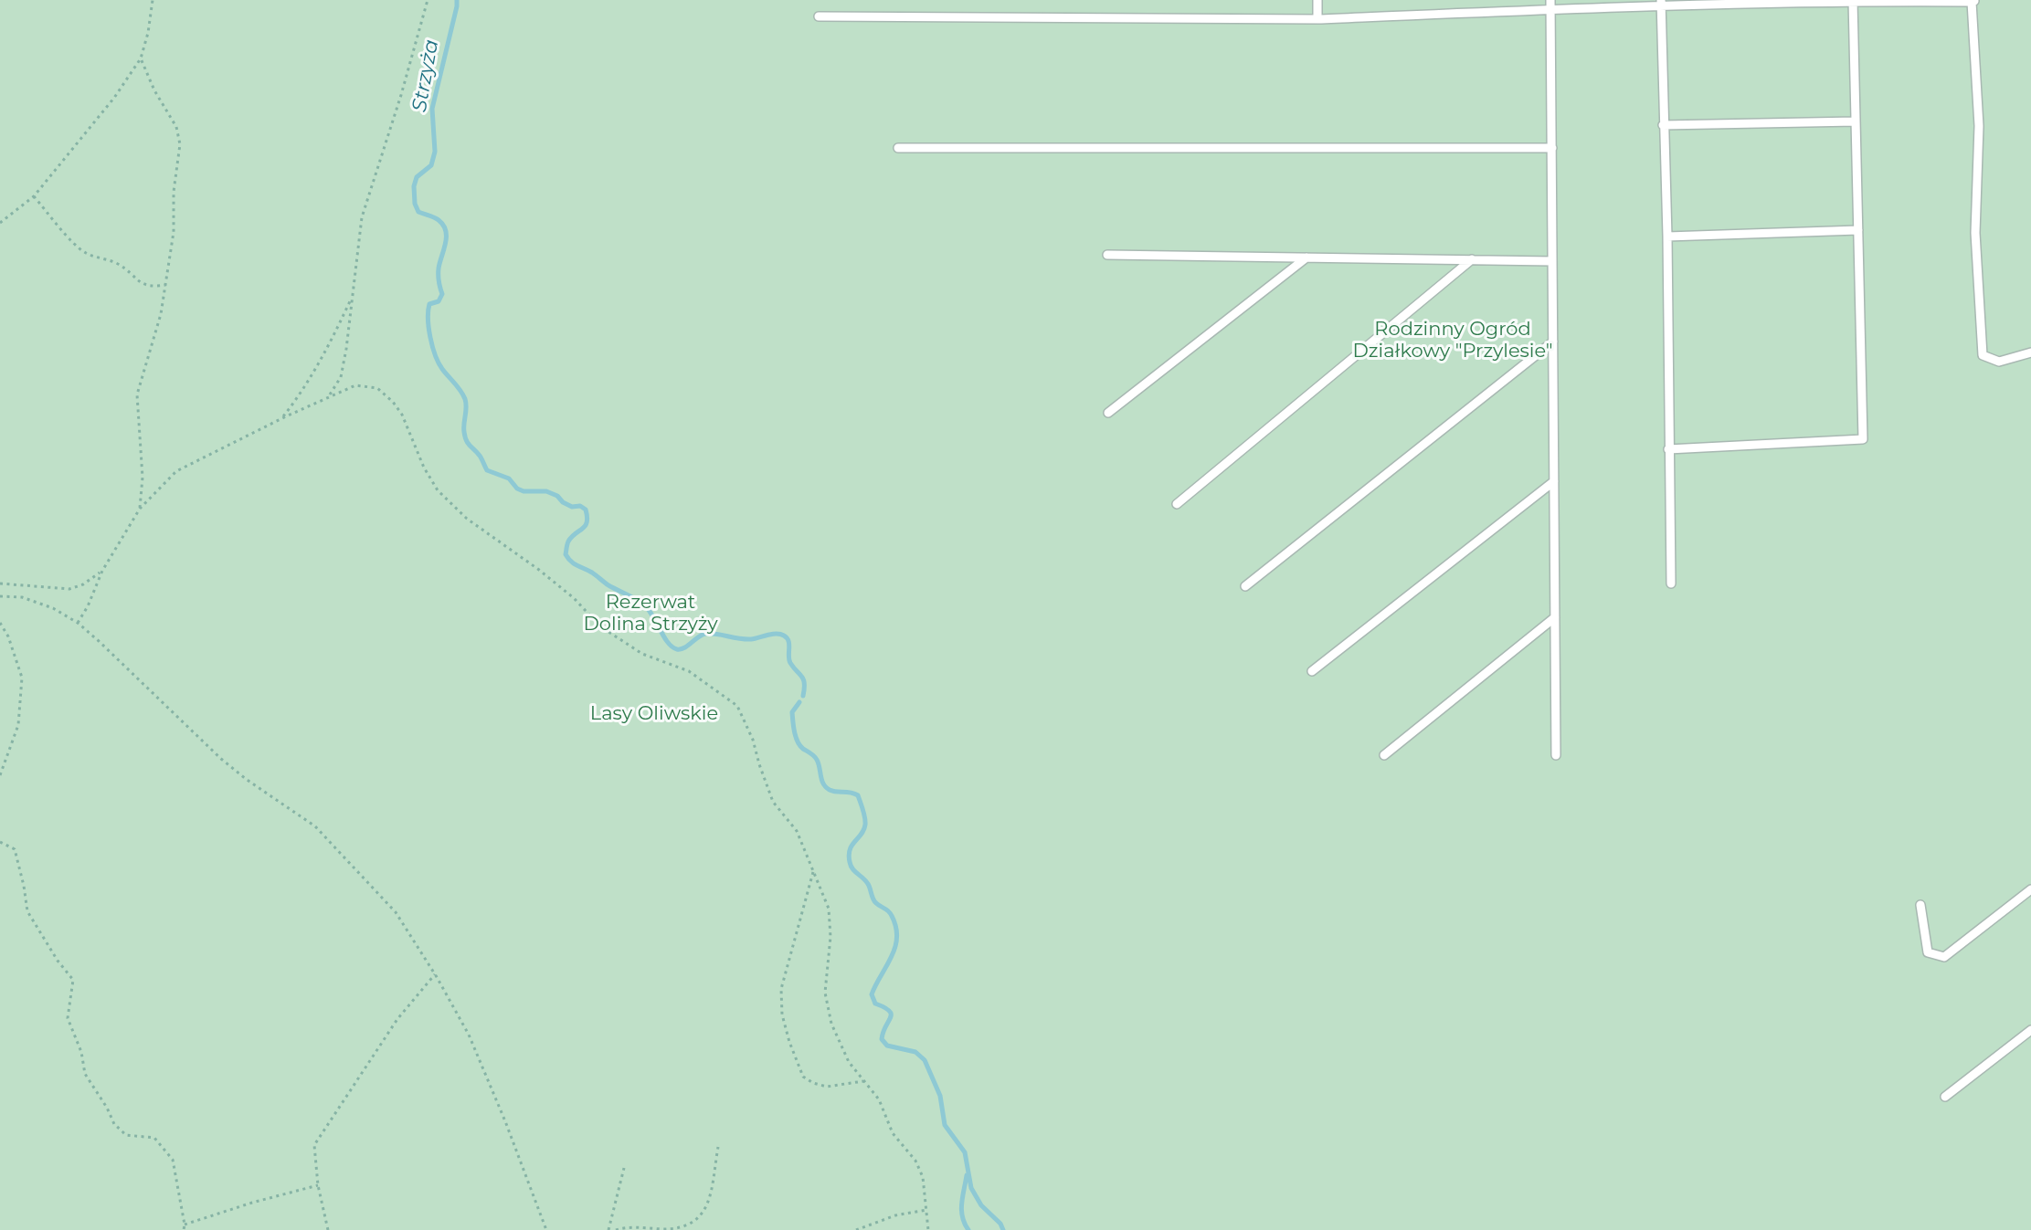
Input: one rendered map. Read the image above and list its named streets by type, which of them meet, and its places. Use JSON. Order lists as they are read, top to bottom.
{
  "water": ["Strzyża"],
  "parks": ["Rodzinny Ogród Działkowy \"Przylesie\"", "Rezerwat Dolina Strzyży", "Lasy Oliwskie"]
}
